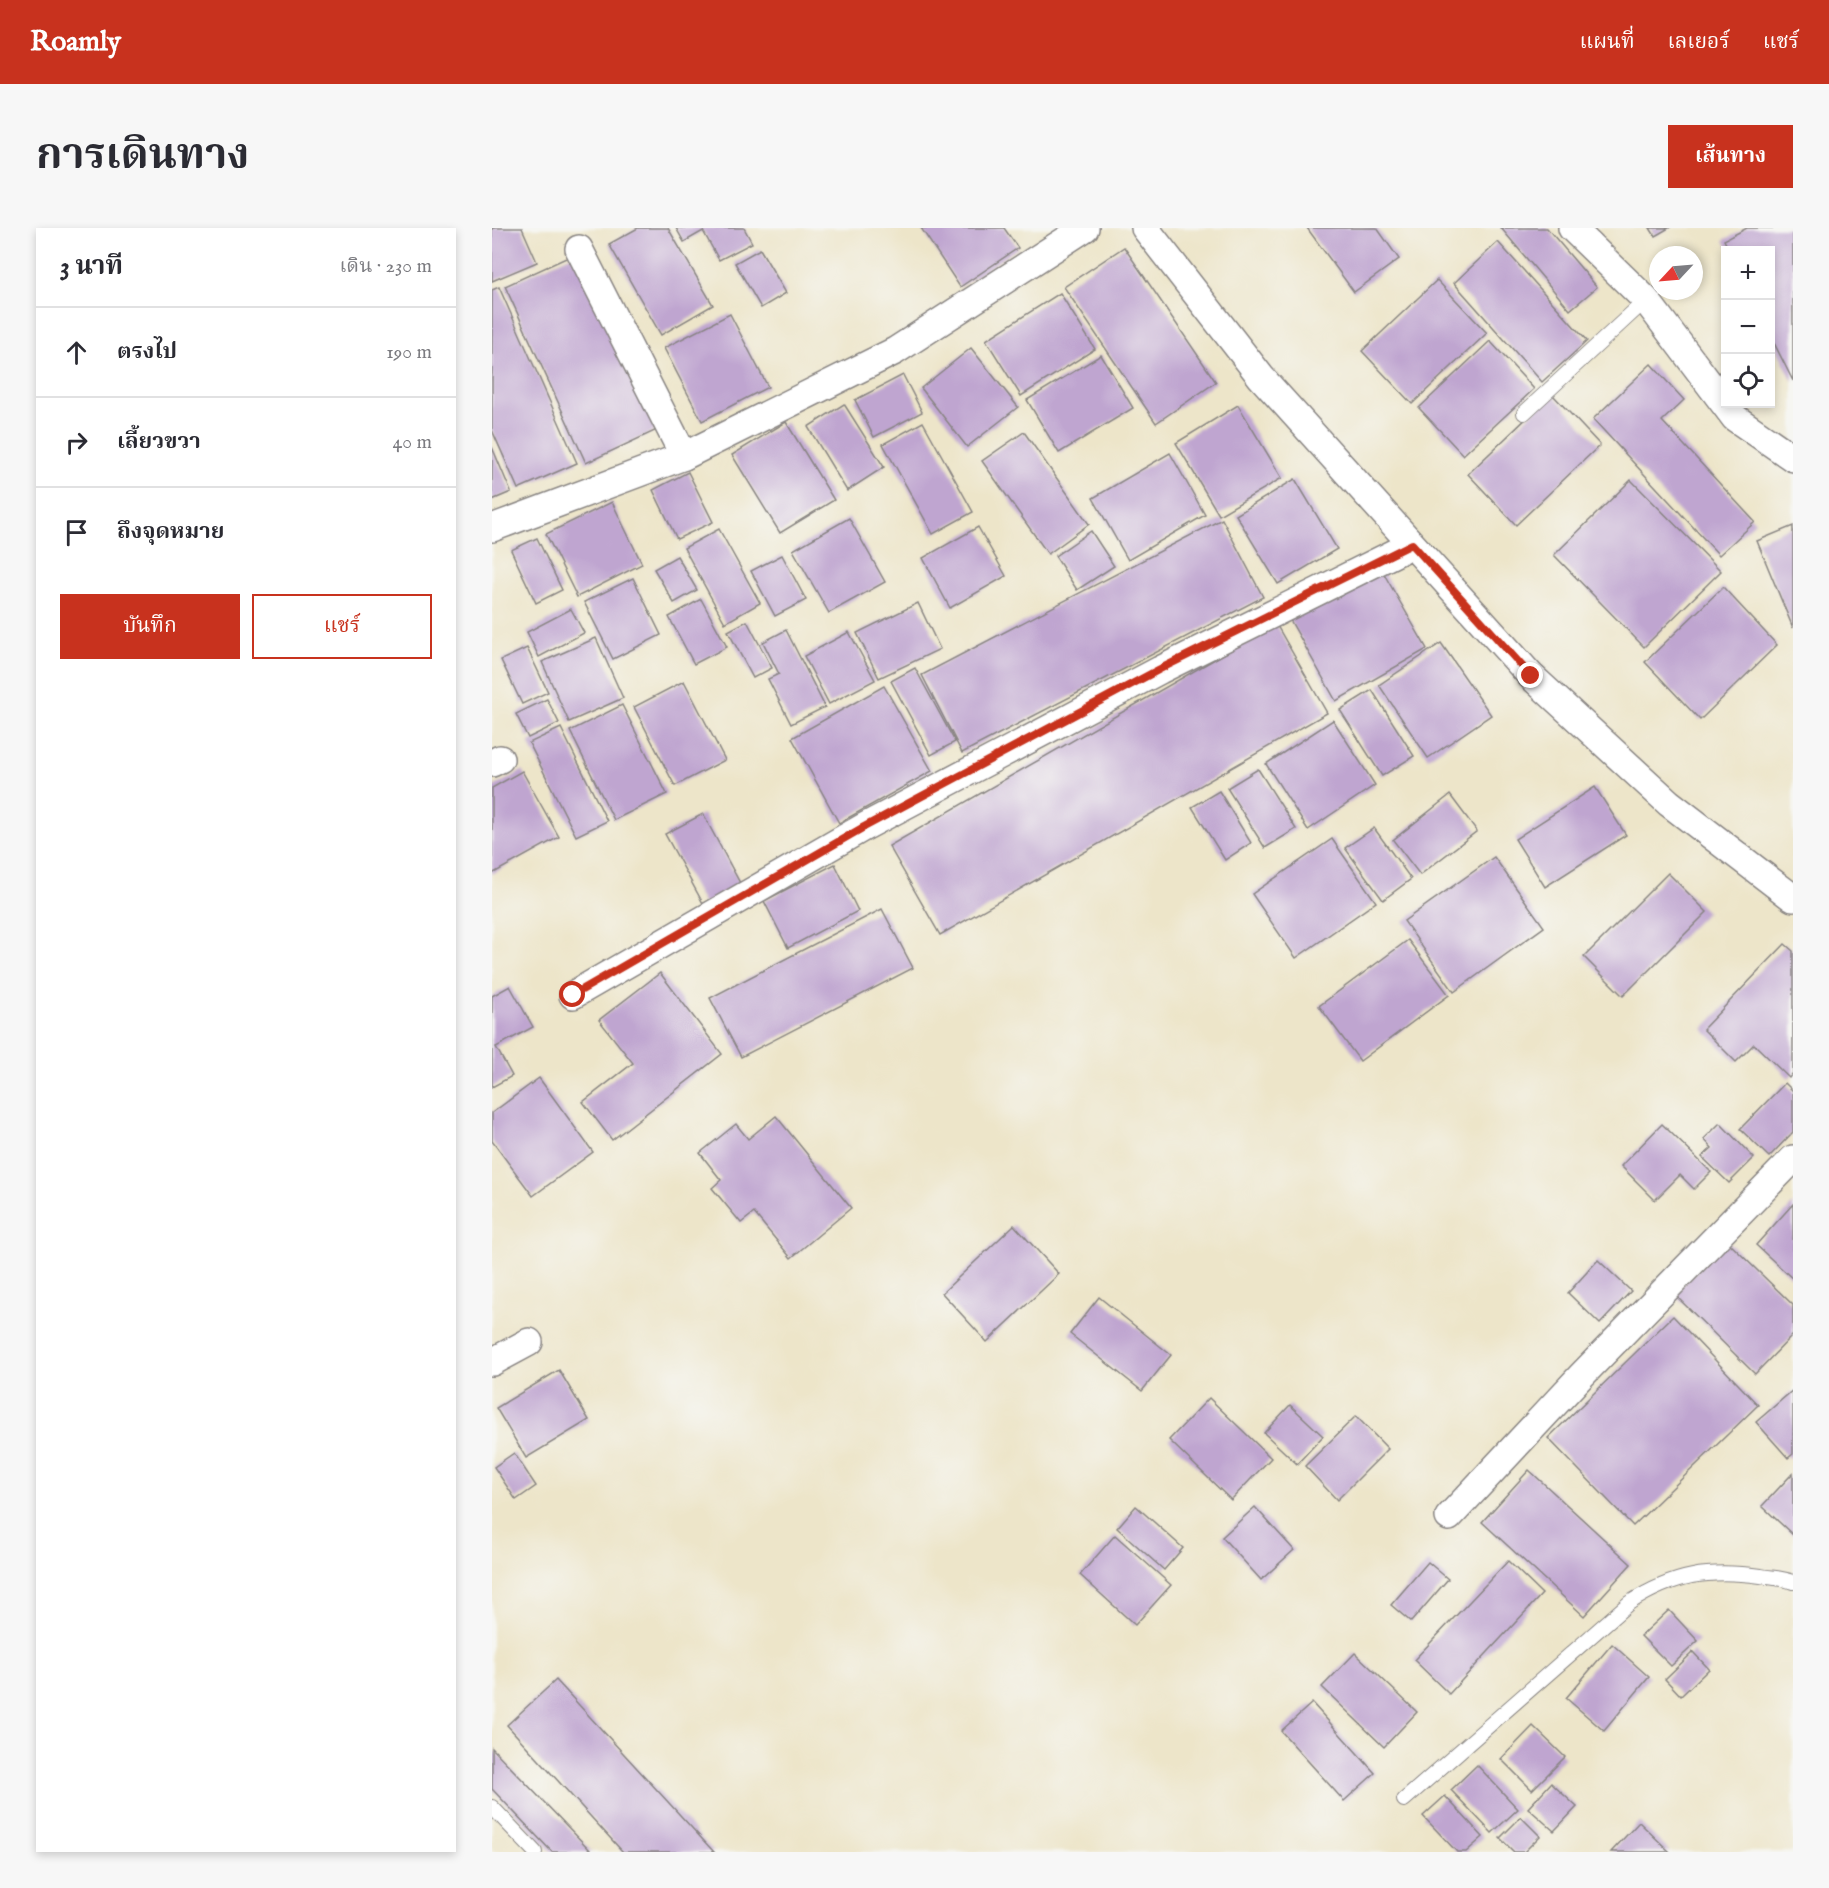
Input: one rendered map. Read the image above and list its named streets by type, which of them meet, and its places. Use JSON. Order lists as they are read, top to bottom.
{
  "north": "bottom left",
  "page": {
    "header": "Roamly",
    "nav": ["แผนที่", "เลเยอร์", "แชร์"],
    "title": "การเดินทาง",
    "buttons": [
      "เส้นทาง",
      ["บันทึก", "แชร์"]
    ],
    "heading": ["3 นาที", "เดิน · 230 m"],
    "map_buttons": ["+", "−"],
    "list": [
      ["ตรงไป", "190 m"],
      ["เลี้ยวขวา", "40 m"],
      "ถึงจุดหมาย"
    ]
  }
}
